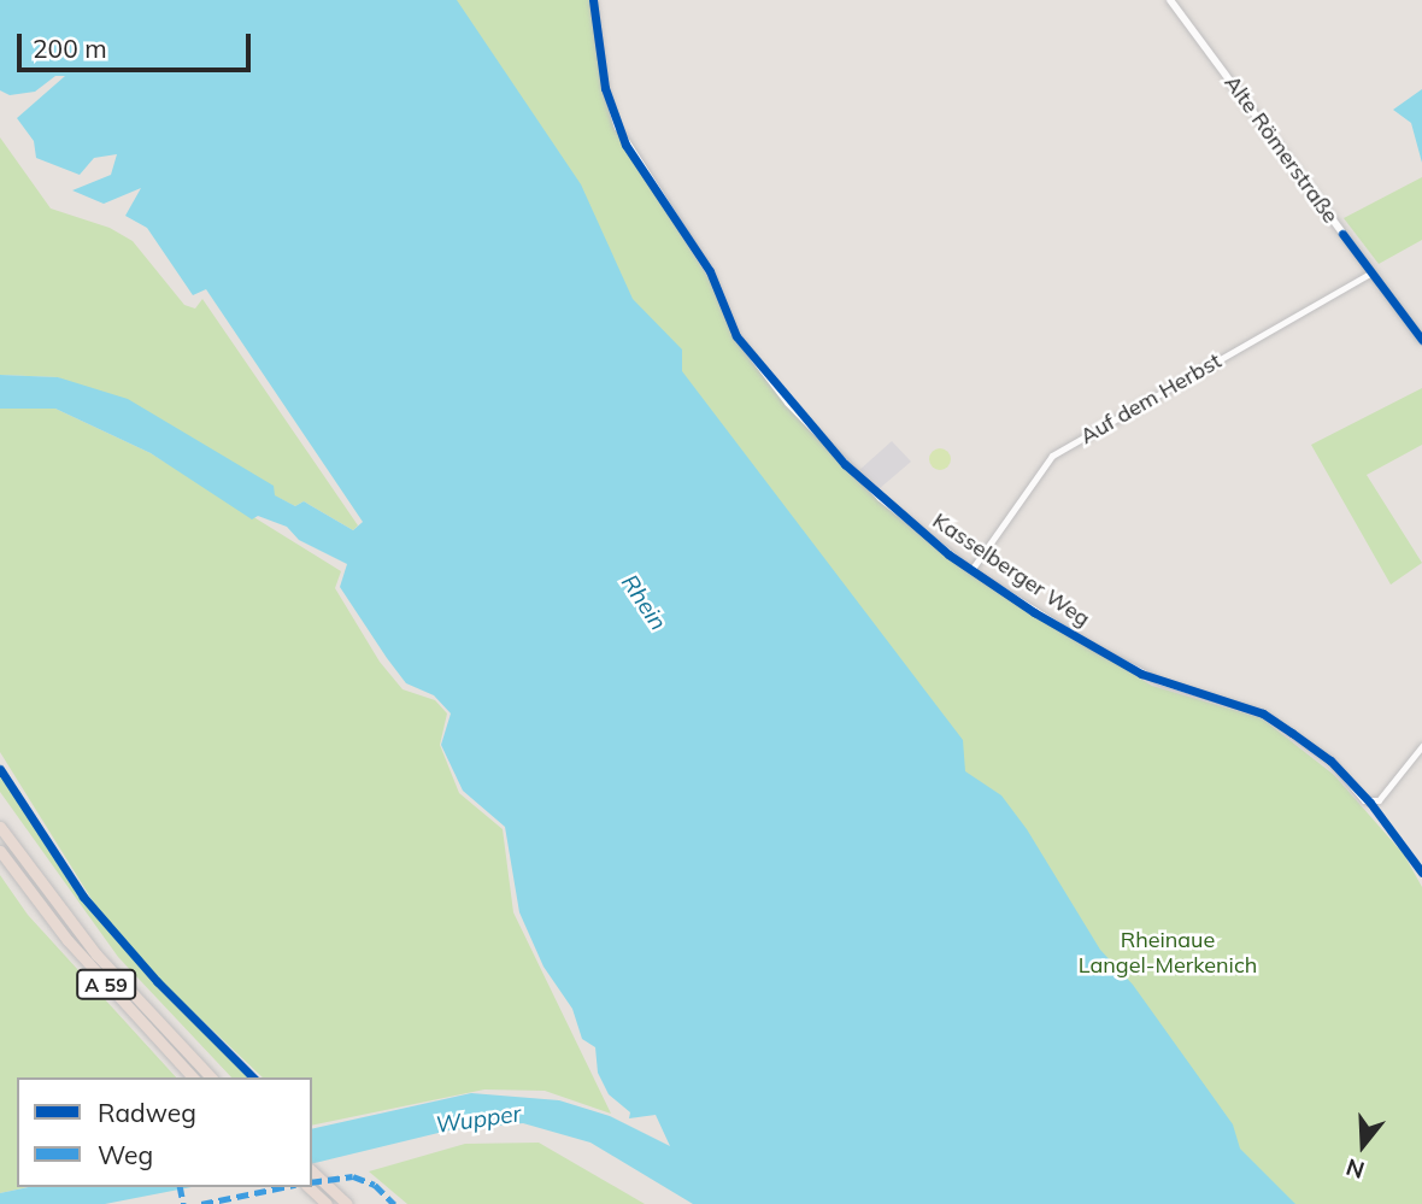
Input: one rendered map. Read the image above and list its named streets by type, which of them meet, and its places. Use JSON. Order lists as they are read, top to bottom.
{
  "streets": {
    "highway": ["A 59"],
    "street": ["Alte Römerstraße", "Auf dem Herbst", "Kasselberger Weg"]
  },
  "crossings": [
    ["Alte Römerstraße", "Auf dem Herbst"],
    ["Auf dem Herbst", "Kasselberger Weg"]
  ],
  "water": ["Rhein", "Wupper"],
  "parks": ["Rheinaue Langel-Merkenich"],
  "legend": ["Radweg", "Weg"],
  "scale_bar": "200 m",
  "north": "bottom"
}
